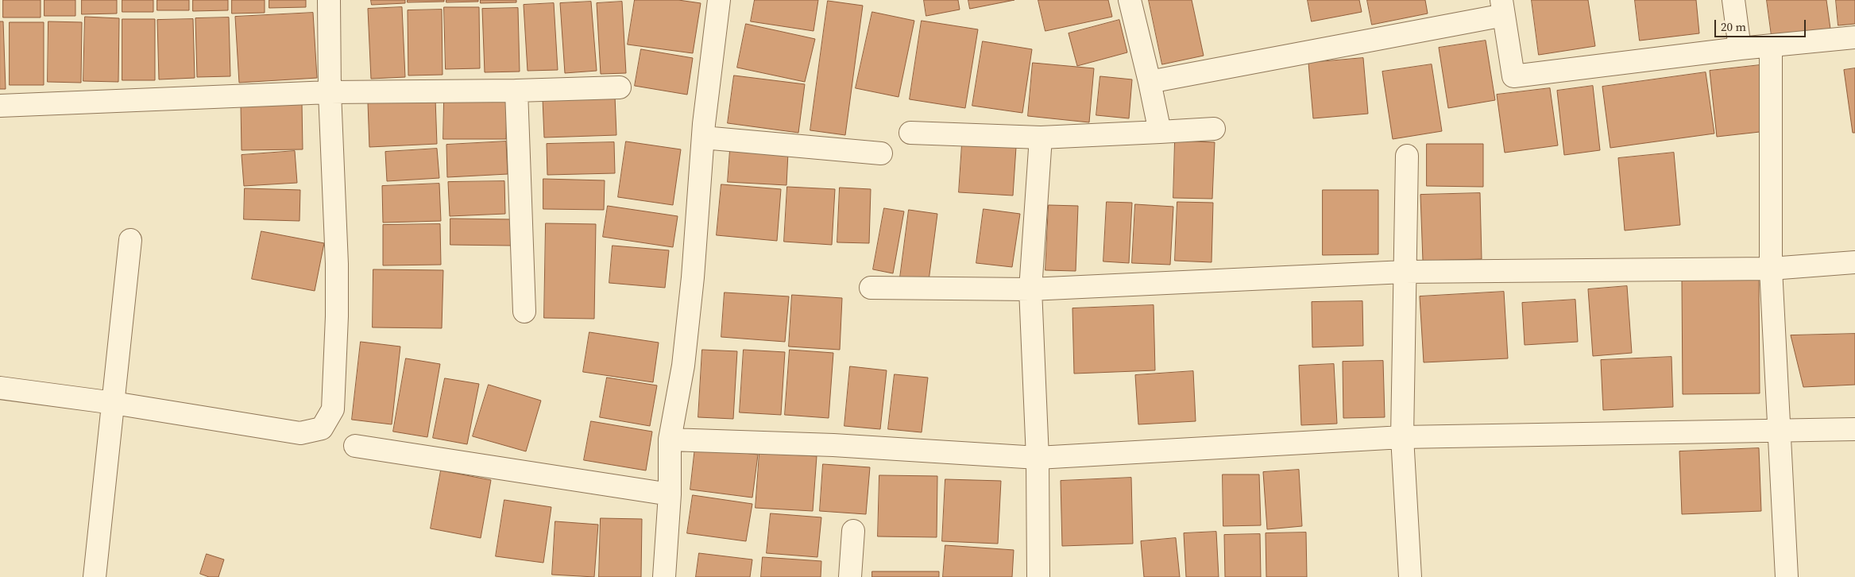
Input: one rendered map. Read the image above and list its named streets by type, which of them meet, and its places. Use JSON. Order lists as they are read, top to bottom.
{
  "scale_bar": "20 m"
}
